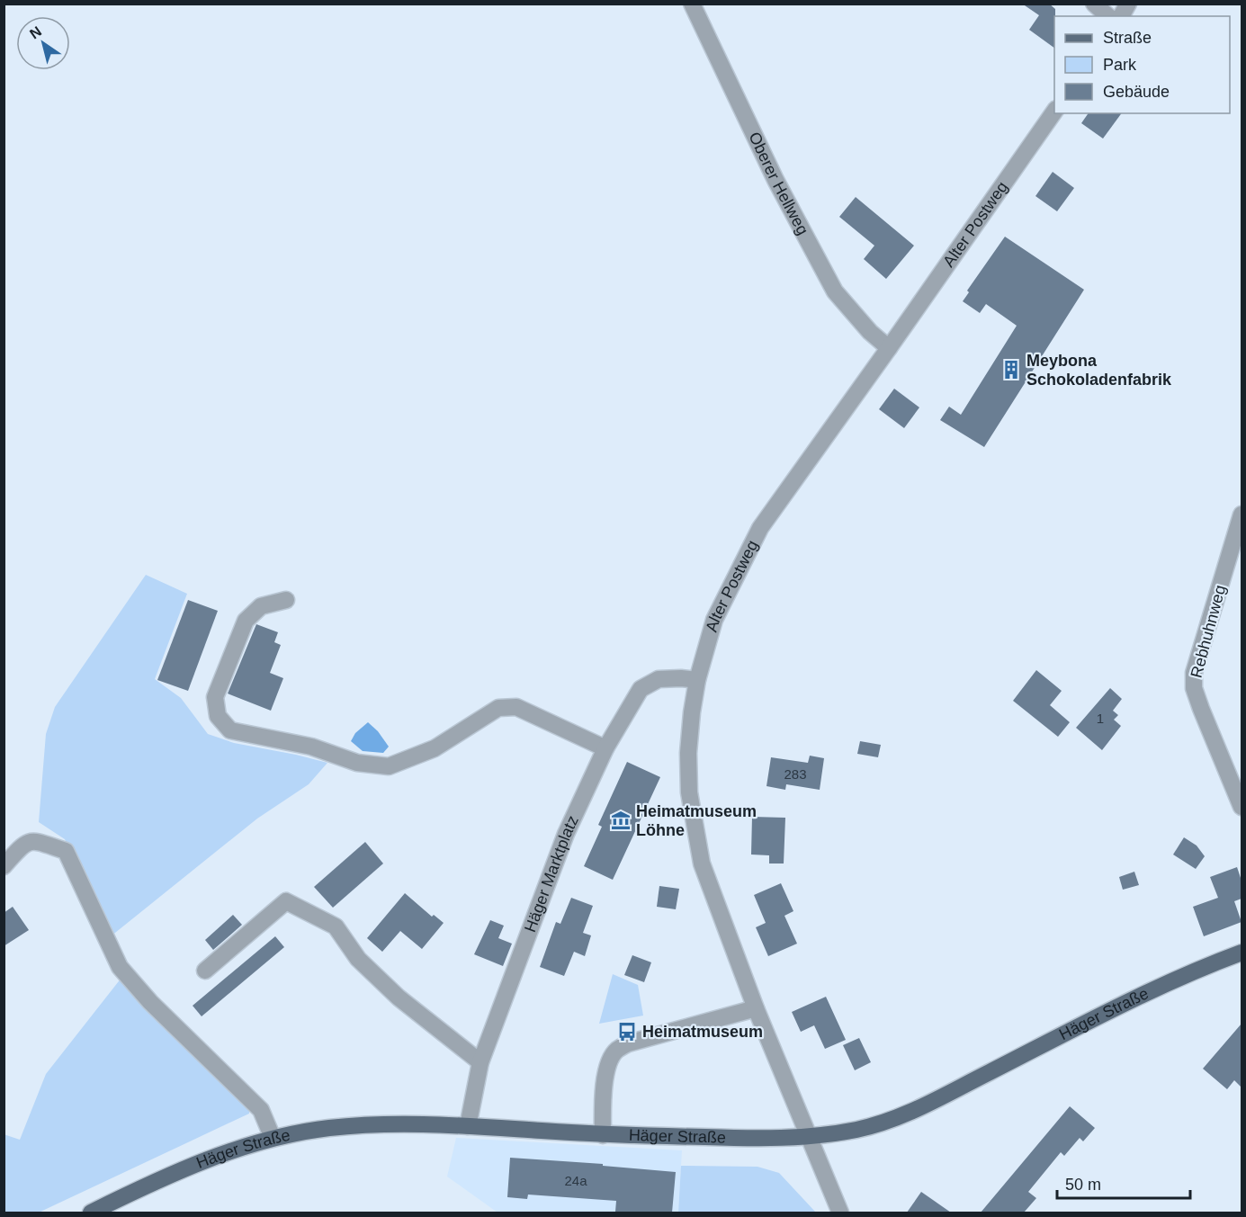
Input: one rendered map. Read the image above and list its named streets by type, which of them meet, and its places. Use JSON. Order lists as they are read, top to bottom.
{
  "streets": {
    "main road": ["Häger Straße"],
    "street": [
      "Oberer Hellweg",
      "Alter Postweg",
      "Rebhuhnweg",
      "Häger Marktplatz"
    ]
  },
  "crossings": [
    ["Oberer Hellweg", "Alter Postweg"],
    ["Alter Postweg", "Häger Marktplatz"],
    ["Alter Postweg", "Häger Straße"],
    ["Häger Marktplatz", "Häger Straße"]
  ],
  "places": {
    "building": ["Meybona Schokoladenfabrik"],
    "museum": ["Heimatmuseum Löhne"],
    "bus stop": ["Heimatmuseum"]
  },
  "house_numbers": ["1", "283", "24a"],
  "legend": ["Straße", "Park", "Gebäude"],
  "scale_bar": "50 m",
  "north": "top left"
}
